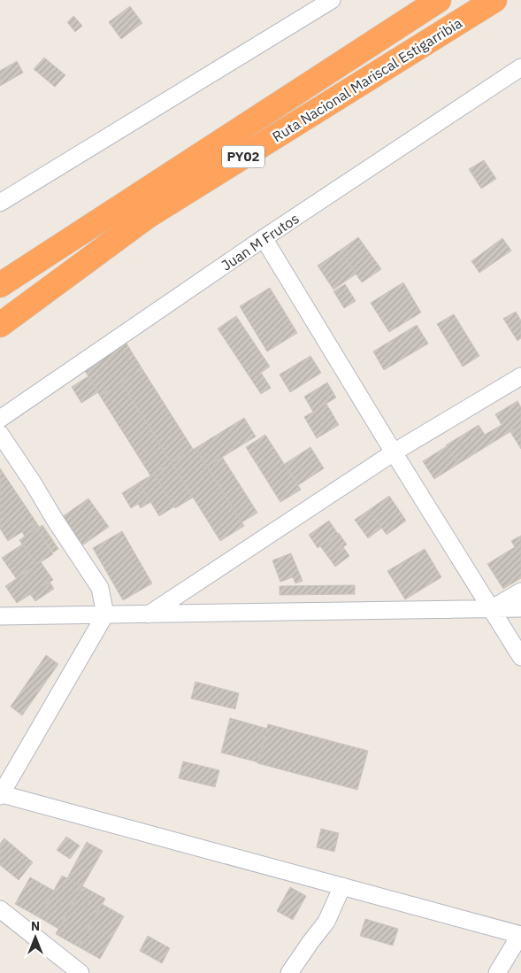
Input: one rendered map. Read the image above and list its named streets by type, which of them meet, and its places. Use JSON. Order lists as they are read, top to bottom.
{
  "streets": {
    "highway": ["Ruta Nacional Mariscal Estigarribia", "PY02"],
    "street": ["Juan M Frutos"]
  },
  "north": "top"
}
